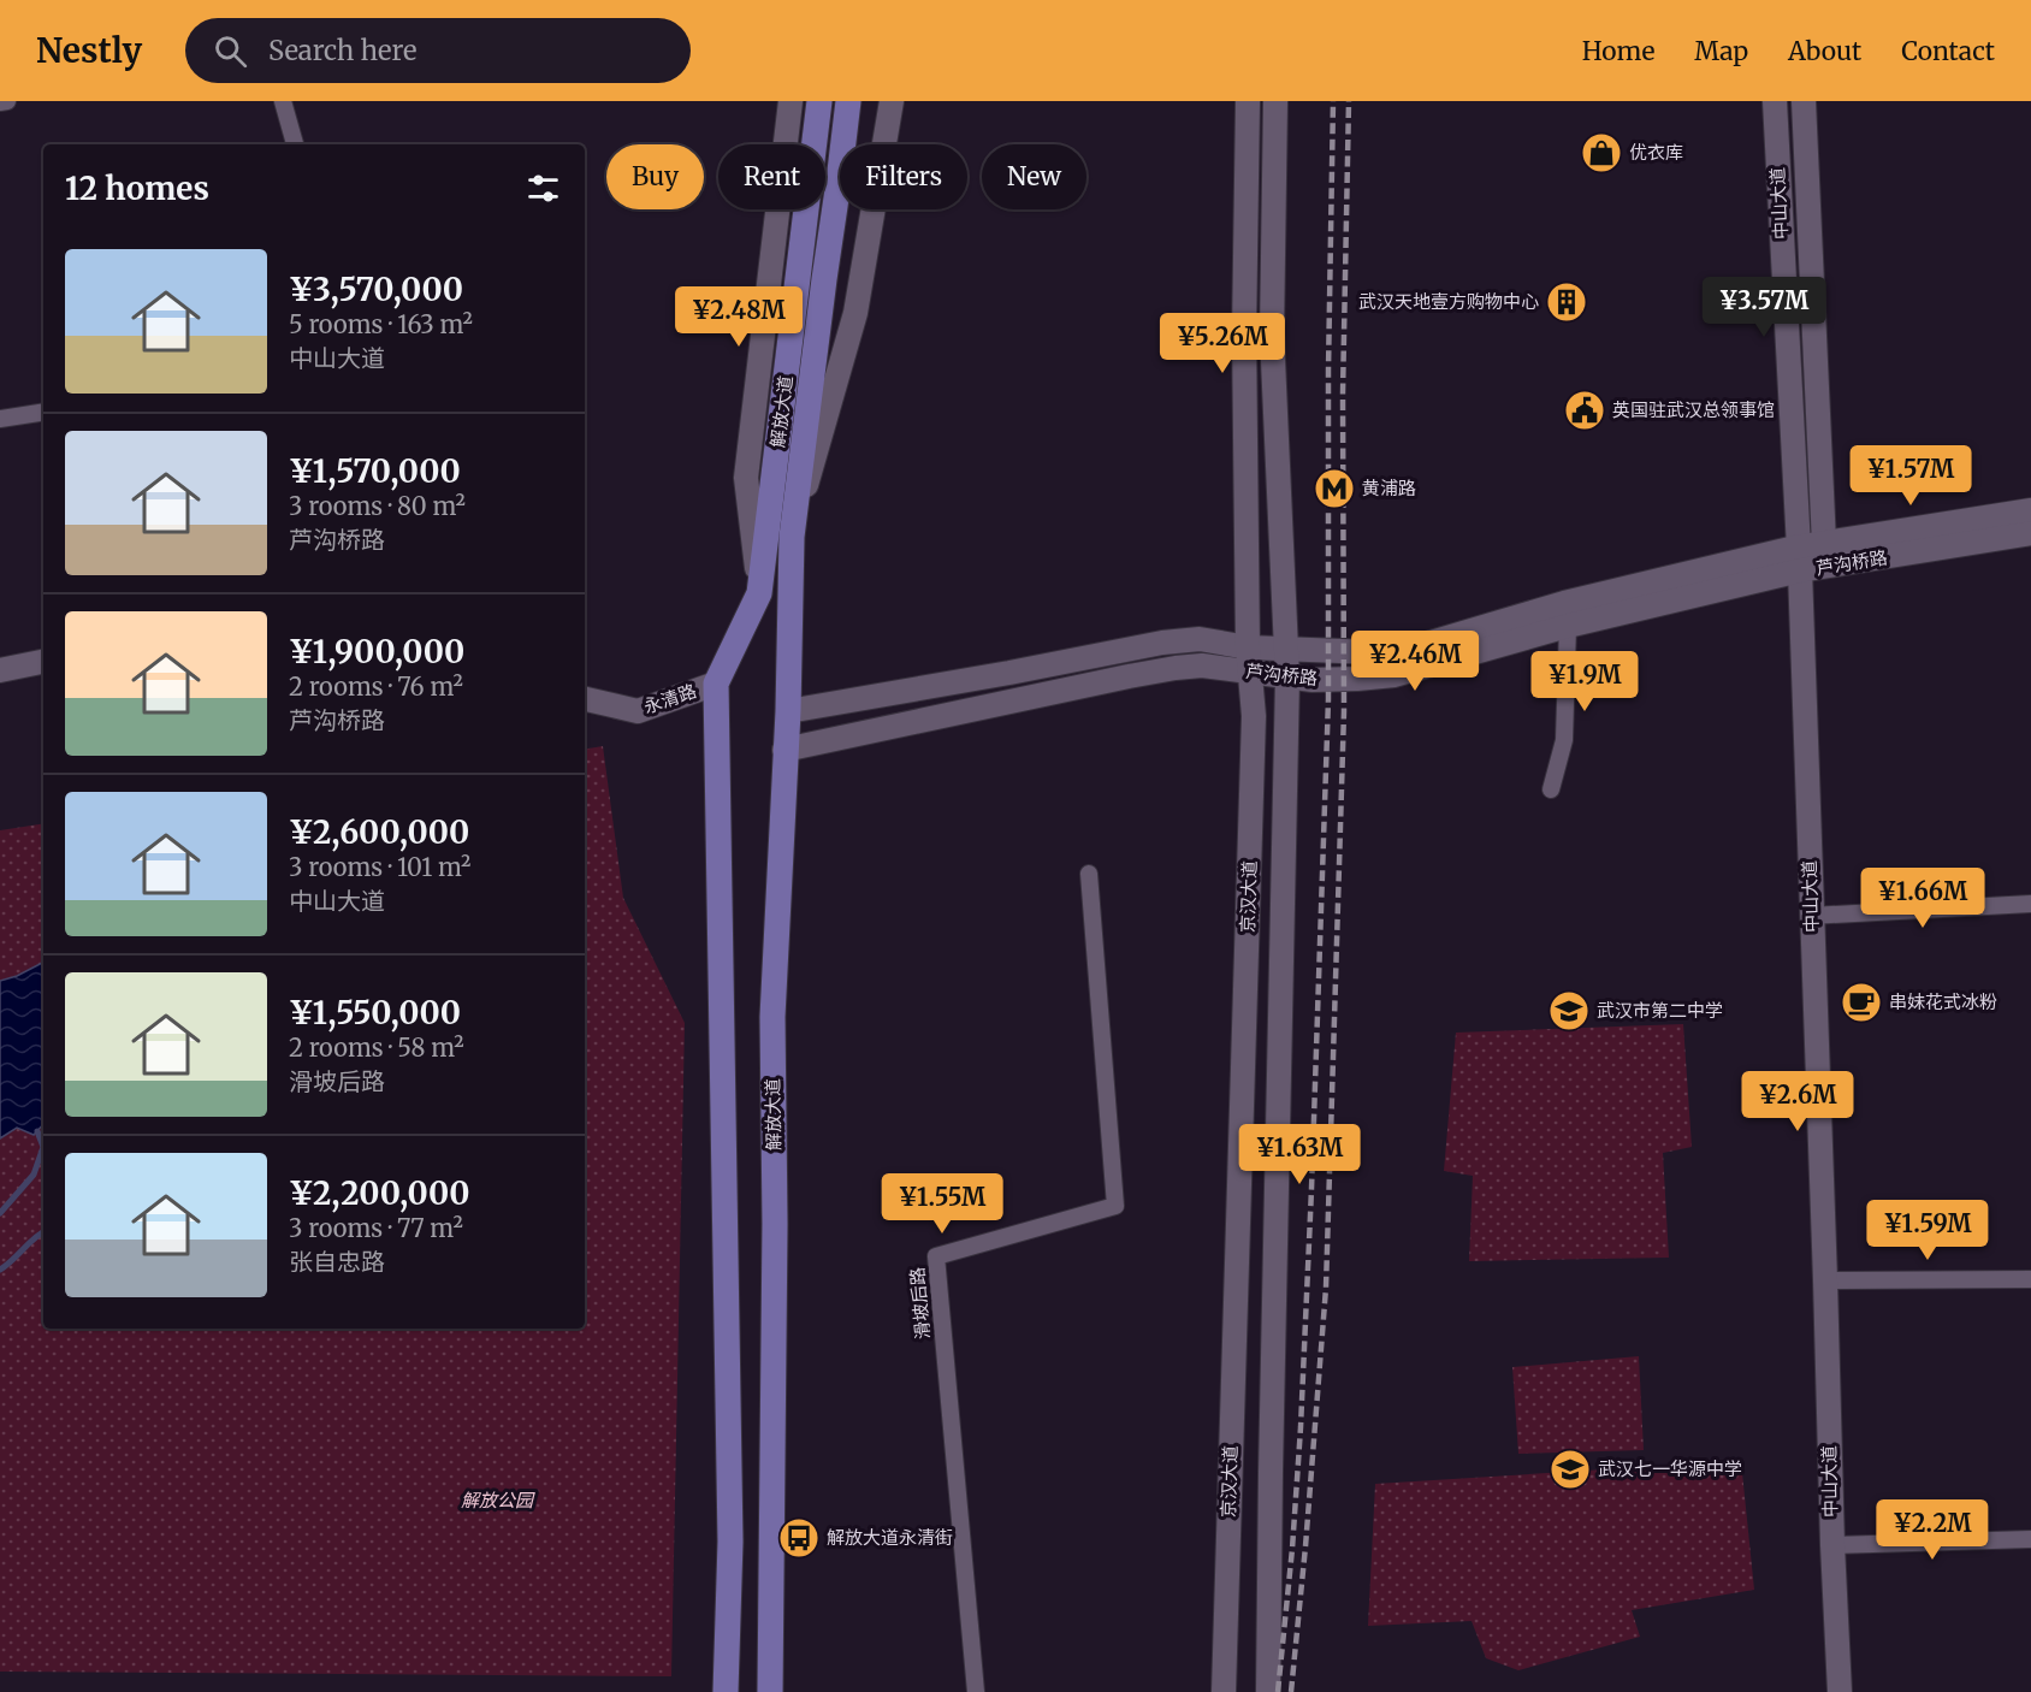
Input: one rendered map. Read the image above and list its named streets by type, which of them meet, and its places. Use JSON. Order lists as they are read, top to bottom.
{
  "streets": {
    "main road": [
      "中山大道",
      "解放大道",
      "芦沟桥路",
      "永清路",
      "京汉大道"
    ],
    "street": ["滑坡后路"]
  },
  "crossings": [
    ["中山大道", "芦沟桥路"],
    ["解放大道", "芦沟桥路"],
    ["解放大道", "永清路"],
    ["芦沟桥路", "京汉大道"]
  ],
  "parks": ["解放公园"],
  "places": {
    "shop": ["优衣库"],
    "building": ["武汉天地壹方购物中心"],
    "public building": ["英国驻武汉总领事馆"],
    "metro station": ["黄浦路"],
    "cafe": ["串妹花式冰粉"],
    "school or university": ["武汉市第二中学", "武汉七一华源中学"],
    "bus stop": ["解放大道永清街"]
  },
  "page": {
    "header": "Nestly",
    "search": "Search here",
    "nav": [
      "Home",
      "Map",
      "About",
      "Contact"
    ],
    "chip": [
      "Buy",
      "Rent",
      "Filters",
      "New"
    ],
    "heading": "12 homes",
    "list": [
      {
        "name": "¥3,570,000",
        "note": "5 rooms · 163 m² · 中山大道"
      },
      {
        "name": "¥1,570,000",
        "note": "3 rooms · 80 m² · 芦沟桥路"
      },
      {
        "name": "¥1,900,000",
        "note": "2 rooms · 76 m² · 芦沟桥路"
      },
      {
        "name": "¥2,600,000",
        "note": "3 rooms · 101 m² · 中山大道"
      },
      {
        "name": "¥1,550,000",
        "note": "2 rooms · 58 m² · 滑坡后路"
      },
      {
        "name": "¥2,200,000",
        "note": "3 rooms · 77 m² · 张自忠路"
      }
    ],
    "price": [
      "¥3.57M",
      "¥2.48M",
      "¥5.26M",
      "¥1.57M",
      "¥2.46M",
      "¥1.9M",
      "¥1.66M",
      "¥2.6M",
      "¥1.63M",
      "¥1.55M",
      "¥1.59M",
      "¥2.2M"
    ]
  }
}
